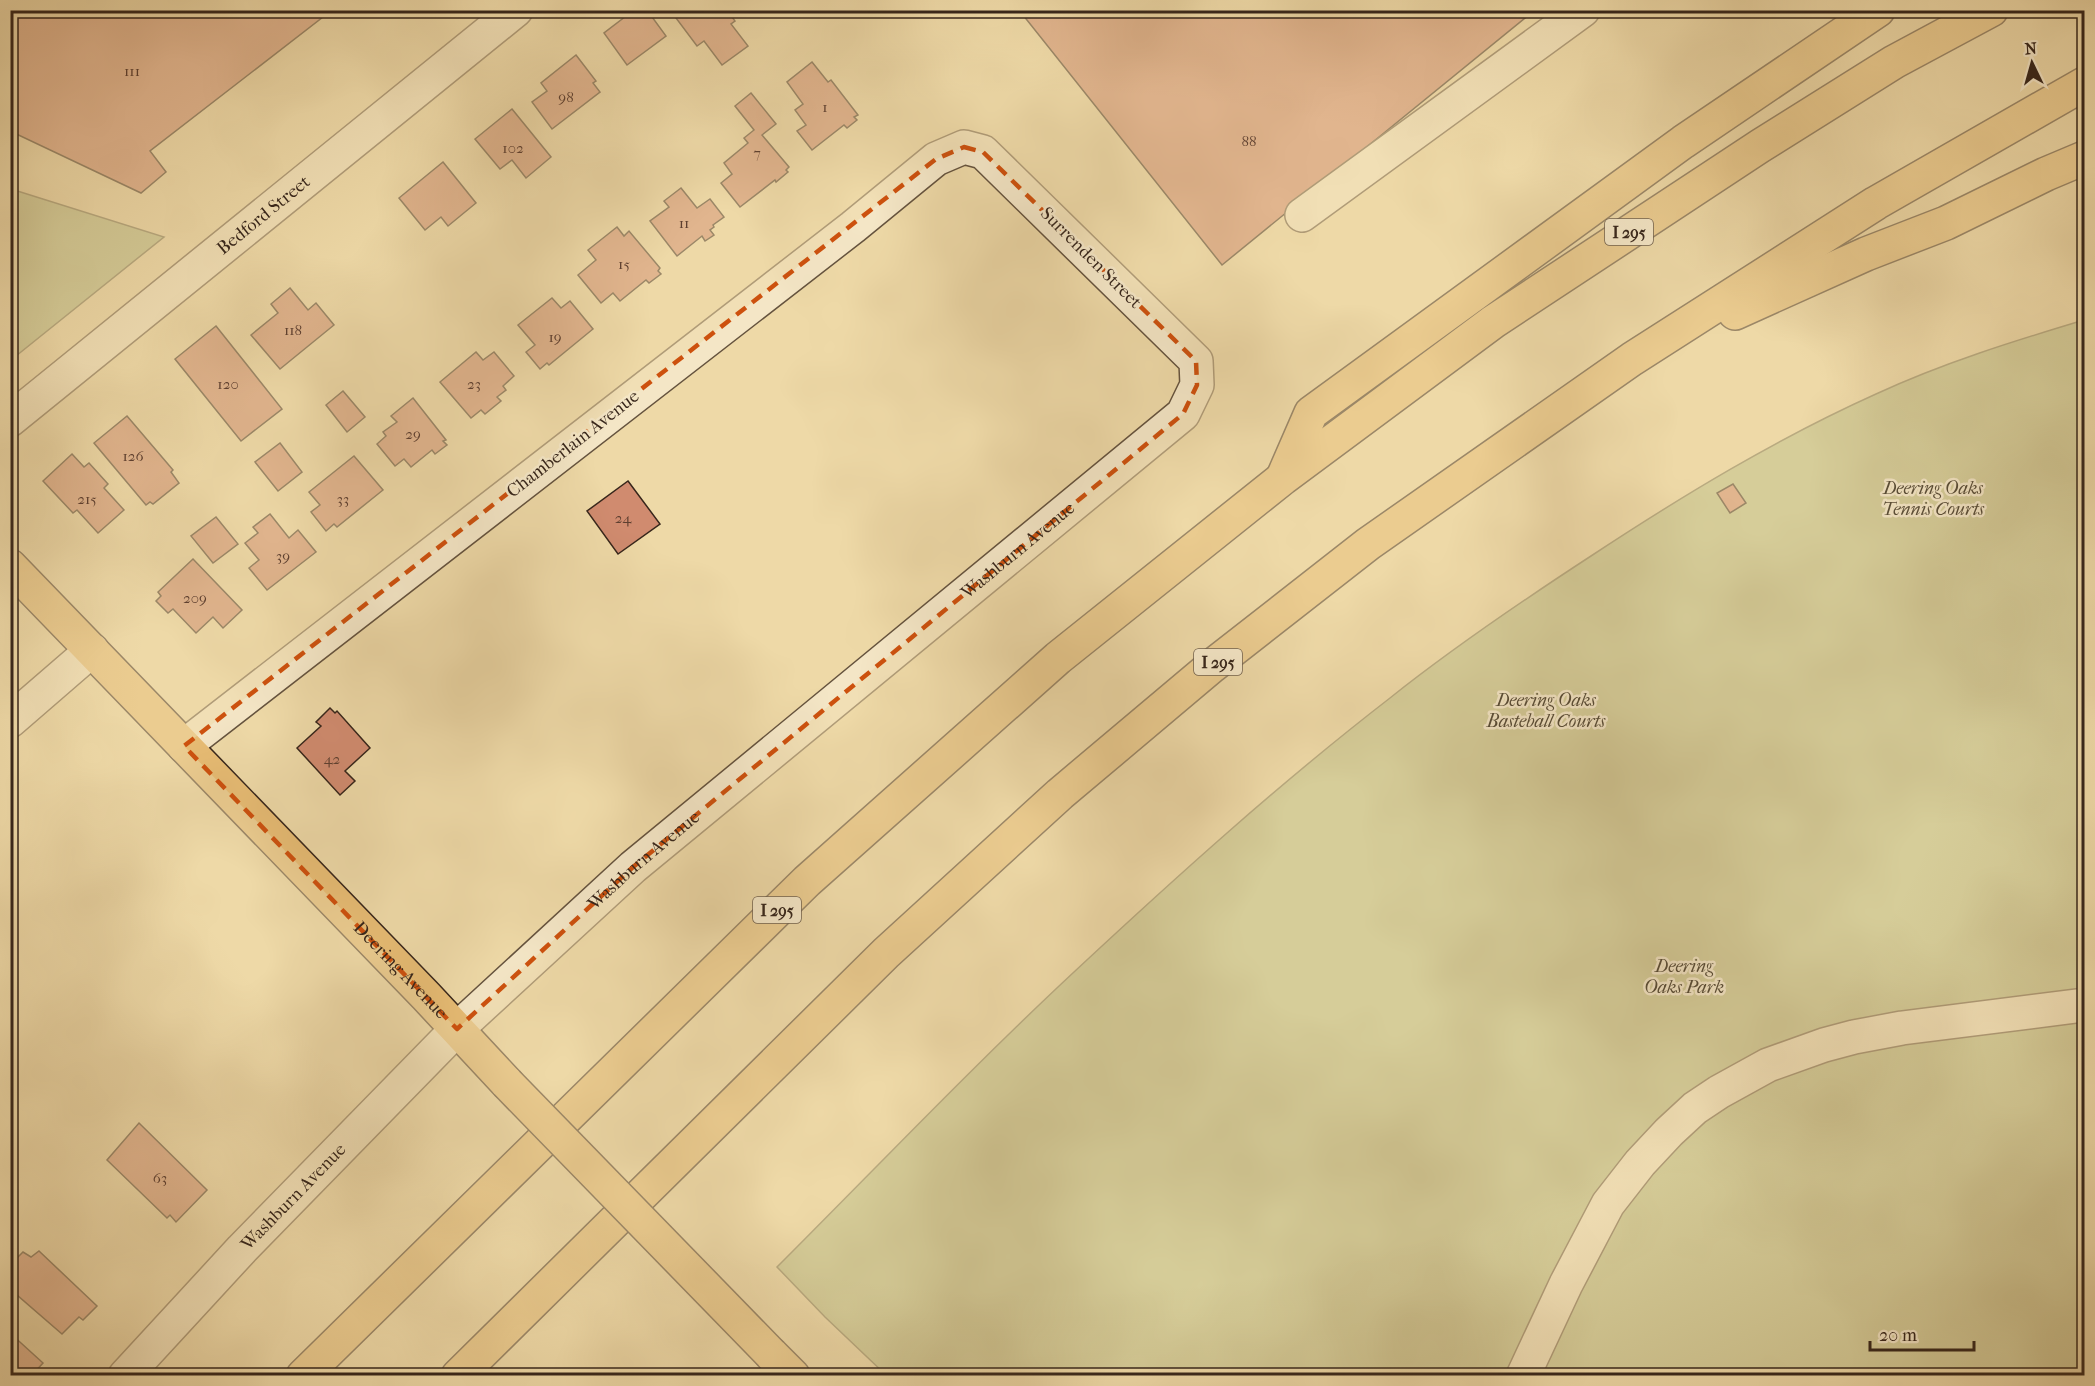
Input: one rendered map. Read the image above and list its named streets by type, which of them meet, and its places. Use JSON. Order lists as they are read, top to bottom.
{
  "streets": {
    "main road": ["I 295", "Deering Avenue"],
    "street": [
      "Bedford Street",
      "Surrenden Street",
      "Chamberlain Avenue",
      "Washburn Avenue"
    ]
  },
  "crossings": [
    ["Surrenden Street", "Chamberlain Avenue"],
    ["Surrenden Street", "Washburn Avenue"],
    ["Chamberlain Avenue", "Deering Avenue"],
    ["Washburn Avenue", "Deering Avenue"]
  ],
  "parks": ["Deering Oaks Tennis Courts", "Deering Oaks Basteball Courts", "Deering Oaks Park"],
  "house_numbers": [
    "111",
    "98",
    "1",
    "88",
    "102",
    "7",
    "11",
    "15",
    "118",
    "19",
    "120",
    "23",
    "29",
    "126",
    "215",
    "33",
    "24",
    "39",
    "209",
    "42",
    "63"
  ],
  "scale_bar": "20 m",
  "north": "top"
}
